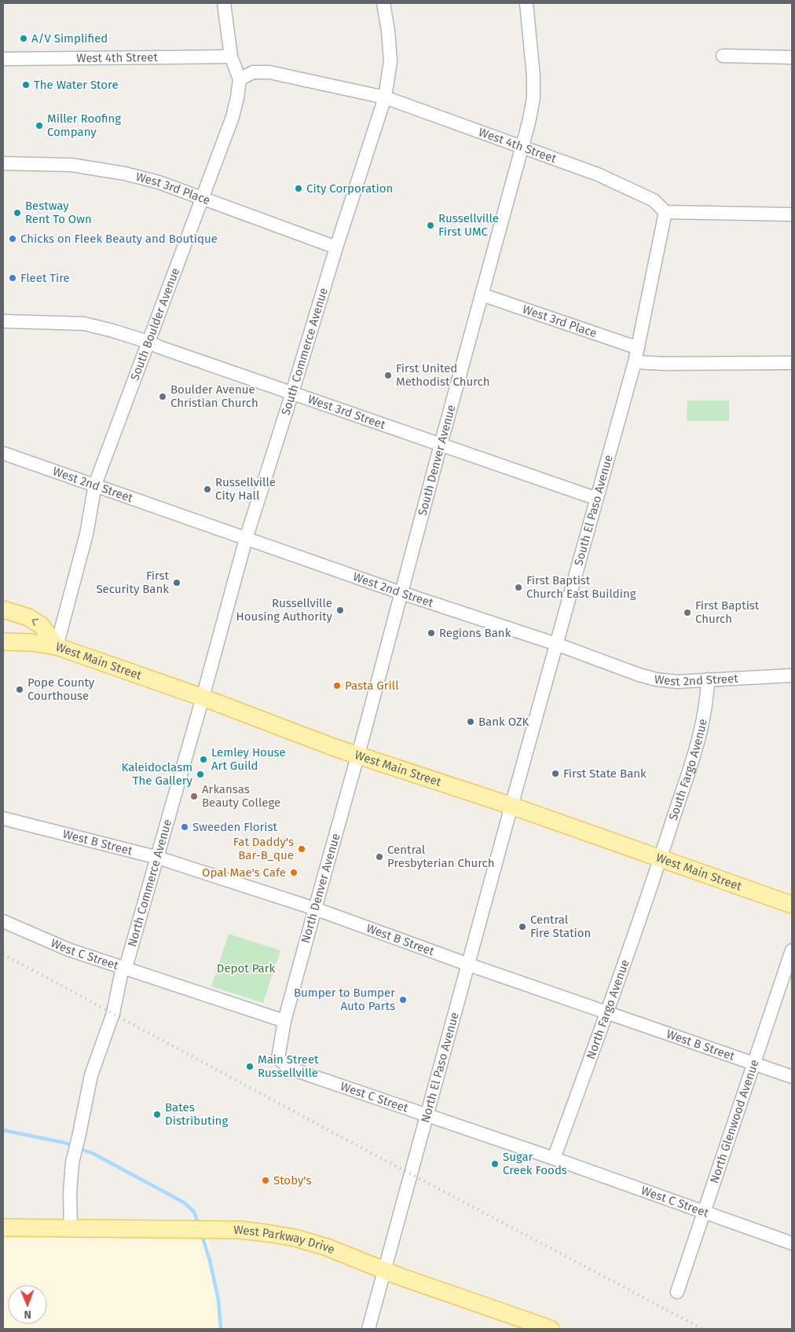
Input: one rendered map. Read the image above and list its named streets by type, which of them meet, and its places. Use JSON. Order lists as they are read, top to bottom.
{
  "streets": {
    "main road": ["West Main Street", "West Parkway Drive"],
    "street": [
      "West 4th Street",
      "West 3rd Place",
      "South Boulder Avenue",
      "South Commerce Avenue",
      "West 3rd Street",
      "South Denver Avenue",
      "West 2nd Street",
      "South El Paso Avenue",
      "South Fargo Avenue",
      "West B Street",
      "North Commerce Avenue",
      "North Denver Avenue",
      "West C Street",
      "North Fargo Avenue",
      "North El Paso Avenue",
      "North Glenwood Avenue"
    ]
  },
  "crossings": [
    ["West 4th Street", "South Boulder Avenue"],
    ["West 4th Street", "South Commerce Avenue"],
    ["West 4th Street", "South Denver Avenue"],
    ["West 4th Street", "South El Paso Avenue"],
    ["West 3rd Place", "South Boulder Avenue"],
    ["West 3rd Place", "South Commerce Avenue"],
    ["West 3rd Place", "South Denver Avenue"],
    ["West 3rd Place", "South El Paso Avenue"],
    ["South Boulder Avenue", "West 3rd Street"],
    ["South Boulder Avenue", "West 2nd Street"],
    ["South Boulder Avenue", "West Main Street"],
    ["South Commerce Avenue", "West 3rd Street"],
    ["South Commerce Avenue", "West 2nd Street"],
    ["South Commerce Avenue", "West Main Street"],
    ["South Commerce Avenue", "North Commerce Avenue"],
    ["West 3rd Street", "South Denver Avenue"],
    ["West 3rd Street", "South El Paso Avenue"],
    ["South Denver Avenue", "West 2nd Street"],
    ["South Denver Avenue", "West Main Street"],
    ["South Denver Avenue", "North Denver Avenue"],
    ["West 2nd Street", "South El Paso Avenue"],
    ["West 2nd Street", "South Fargo Avenue"],
    ["South El Paso Avenue", "West Main Street"],
    ["South El Paso Avenue", "North El Paso Avenue"],
    ["West Main Street", "South Fargo Avenue"],
    ["West Main Street", "North Commerce Avenue"],
    ["West Main Street", "North Denver Avenue"],
    ["West Main Street", "North Fargo Avenue"],
    ["West Main Street", "North El Paso Avenue"],
    ["South Fargo Avenue", "North Fargo Avenue"],
    ["West B Street", "North Commerce Avenue"],
    ["West B Street", "North Denver Avenue"],
    ["West B Street", "North Fargo Avenue"],
    ["West B Street", "North El Paso Avenue"],
    ["West B Street", "North Glenwood Avenue"],
    ["North Commerce Avenue", "West C Street"],
    ["North Commerce Avenue", "West Parkway Drive"],
    ["North Denver Avenue", "West C Street"],
    ["West C Street", "North Fargo Avenue"],
    ["West C Street", "North El Paso Avenue"],
    ["West C Street", "North Glenwood Avenue"],
    ["North El Paso Avenue", "West Parkway Drive"]
  ],
  "parks": ["Depot Park"],
  "places": [
    "A/V Simplified",
    "The Water Store",
    "Miller Roofing Company",
    "City Corporation",
    "Bestway Rent To Own",
    "Russellville First UMC",
    "Chicks on Fleek Beauty and Boutique",
    "Fleet Tire",
    "First United Methodist Church",
    "Boulder Avenue Christian Church",
    "Russellville City Hall",
    "First Security Bank",
    "First Baptist Church East Building",
    "Russellville Housing Authority",
    "First Baptist Church",
    "Regions Bank",
    "Pasta Grill",
    "Pope County Courthouse",
    "Bank OZK",
    "Lemley House Art Guild",
    "First State Bank",
    "Kaleidoclasm The Gallery",
    "Arkansas Beauty College",
    "Sweeden Florist",
    "Fat Daddy's Bar-B_que",
    "Central Presbyterian Church",
    "Opal Mae's Cafe",
    "Central Fire Station",
    "Bumper to Bumper Auto Parts",
    "Main Street Russellville",
    "Bates Distributing",
    "Sugar Creek Foods",
    "Stoby's"
  ],
  "north": "bottom"
}
